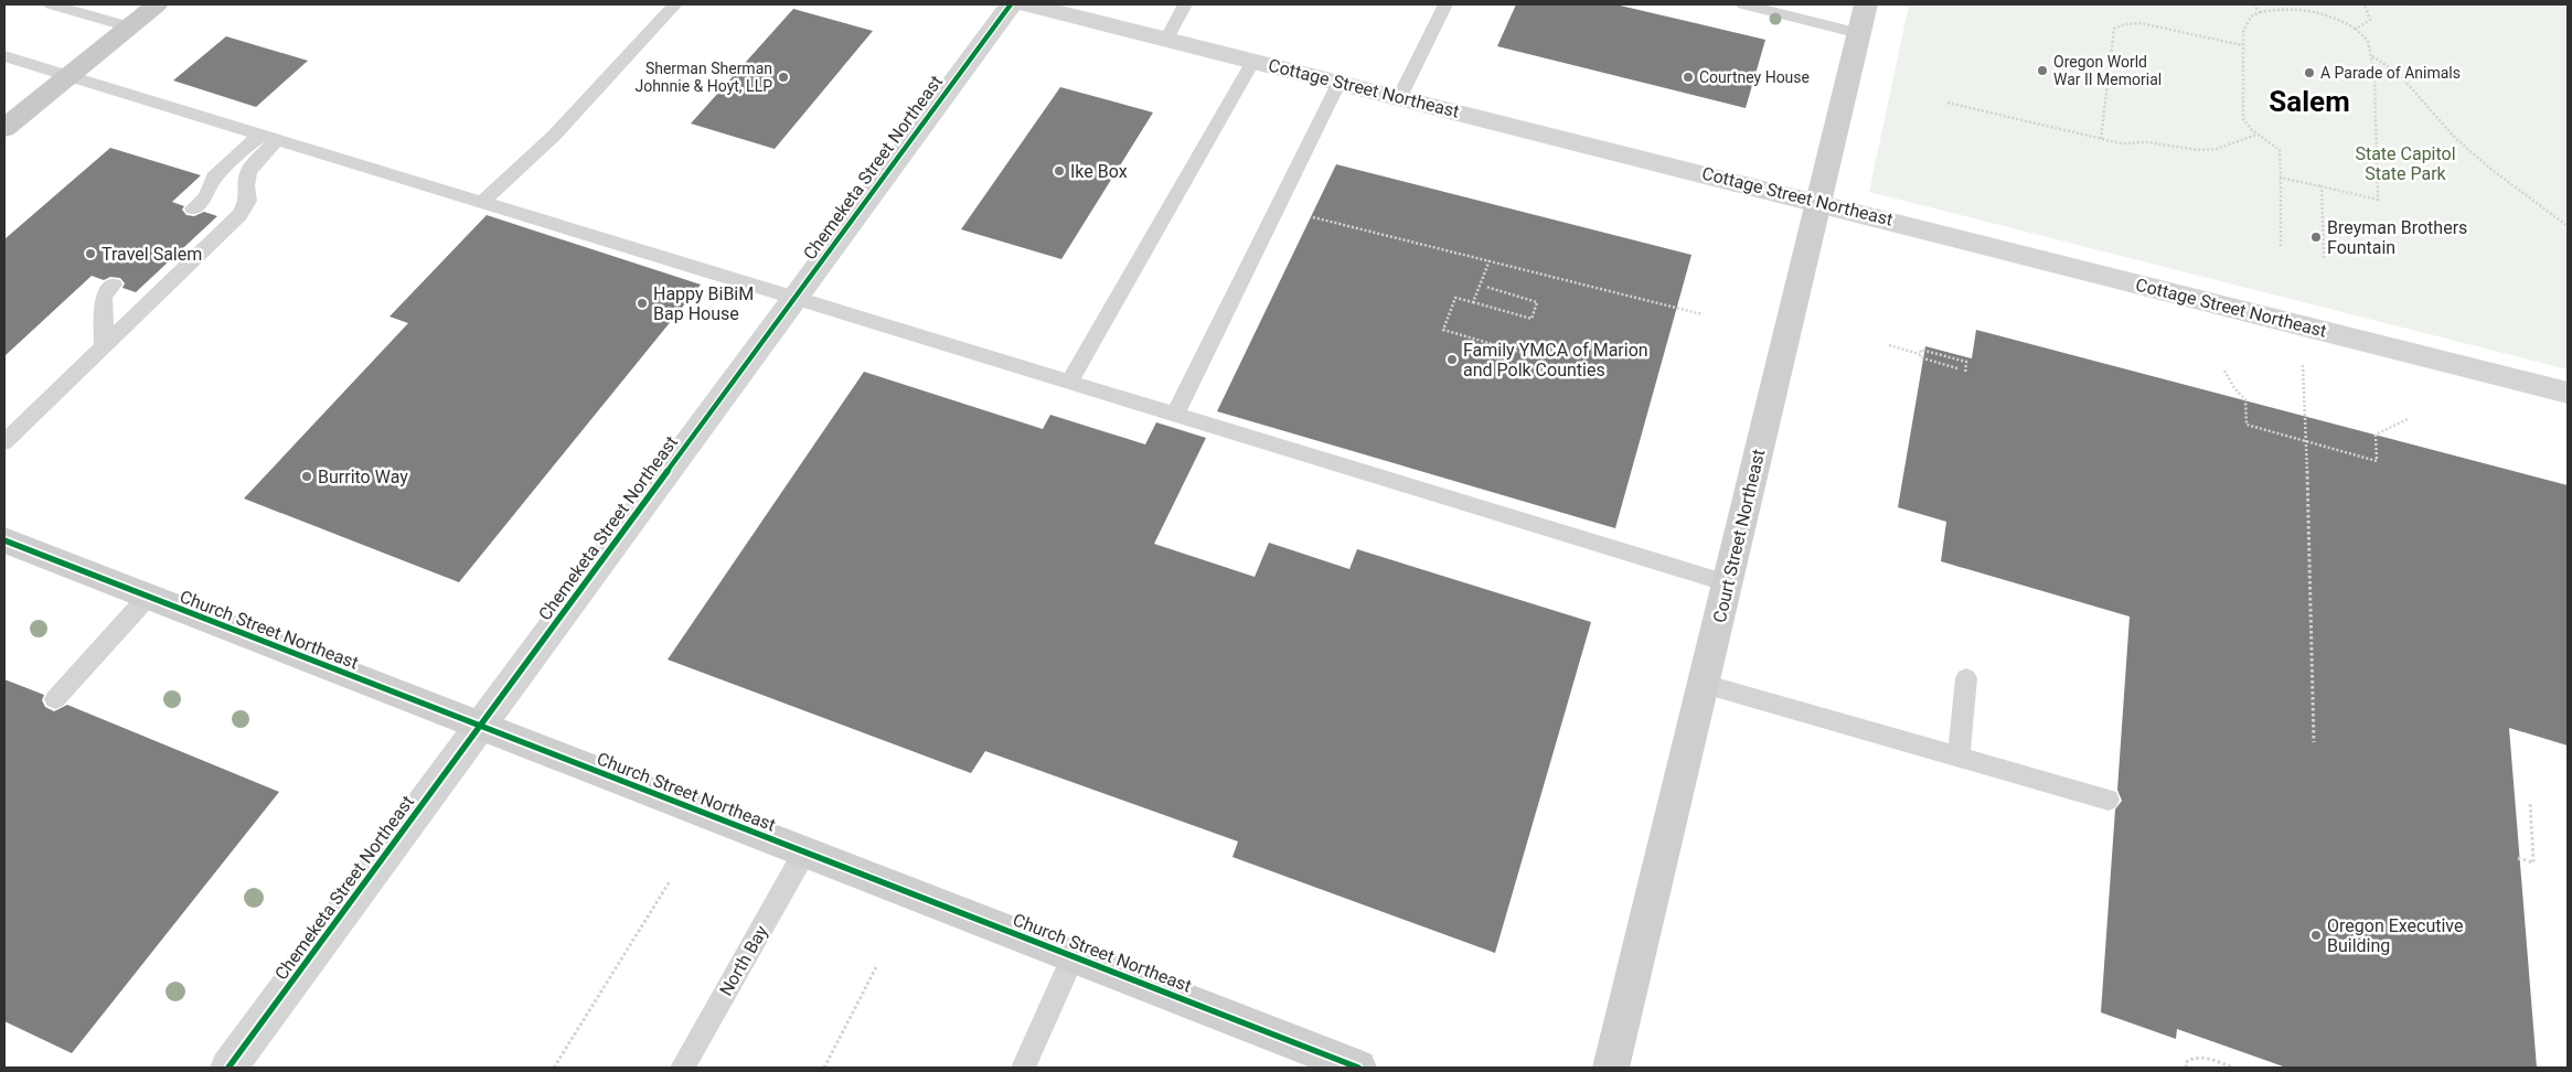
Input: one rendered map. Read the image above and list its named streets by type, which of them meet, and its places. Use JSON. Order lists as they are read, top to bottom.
{
  "streets": {
    "main road": ["Court Street Northeast", "Church Street Northeast"],
    "street": ["Cottage Street Northeast", "Chemeketa Street Northeast"],
    "lane": ["North Bay"]
  },
  "crossings": [
    ["Cottage Street Northeast", "Court Street Northeast"],
    ["Chemeketa Street Northeast", "Church Street Northeast"],
    ["Church Street Northeast", "North Bay"]
  ],
  "districts": ["Salem"],
  "parks": ["State Capitol State Park"],
  "places": [
    "Oregon World War II Memorial",
    "A Parade of Animals",
    "Sherman Sherman Johnnie & Hoyt, LLP",
    "Courtney House",
    "Ike Box",
    "Breyman Brothers Fountain",
    "Travel Salem",
    "Happy BiBiM Bap House",
    "Family YMCA of Marion and Polk Counties",
    "Burrito Way",
    "Oregon Executive Building"
  ]
}
